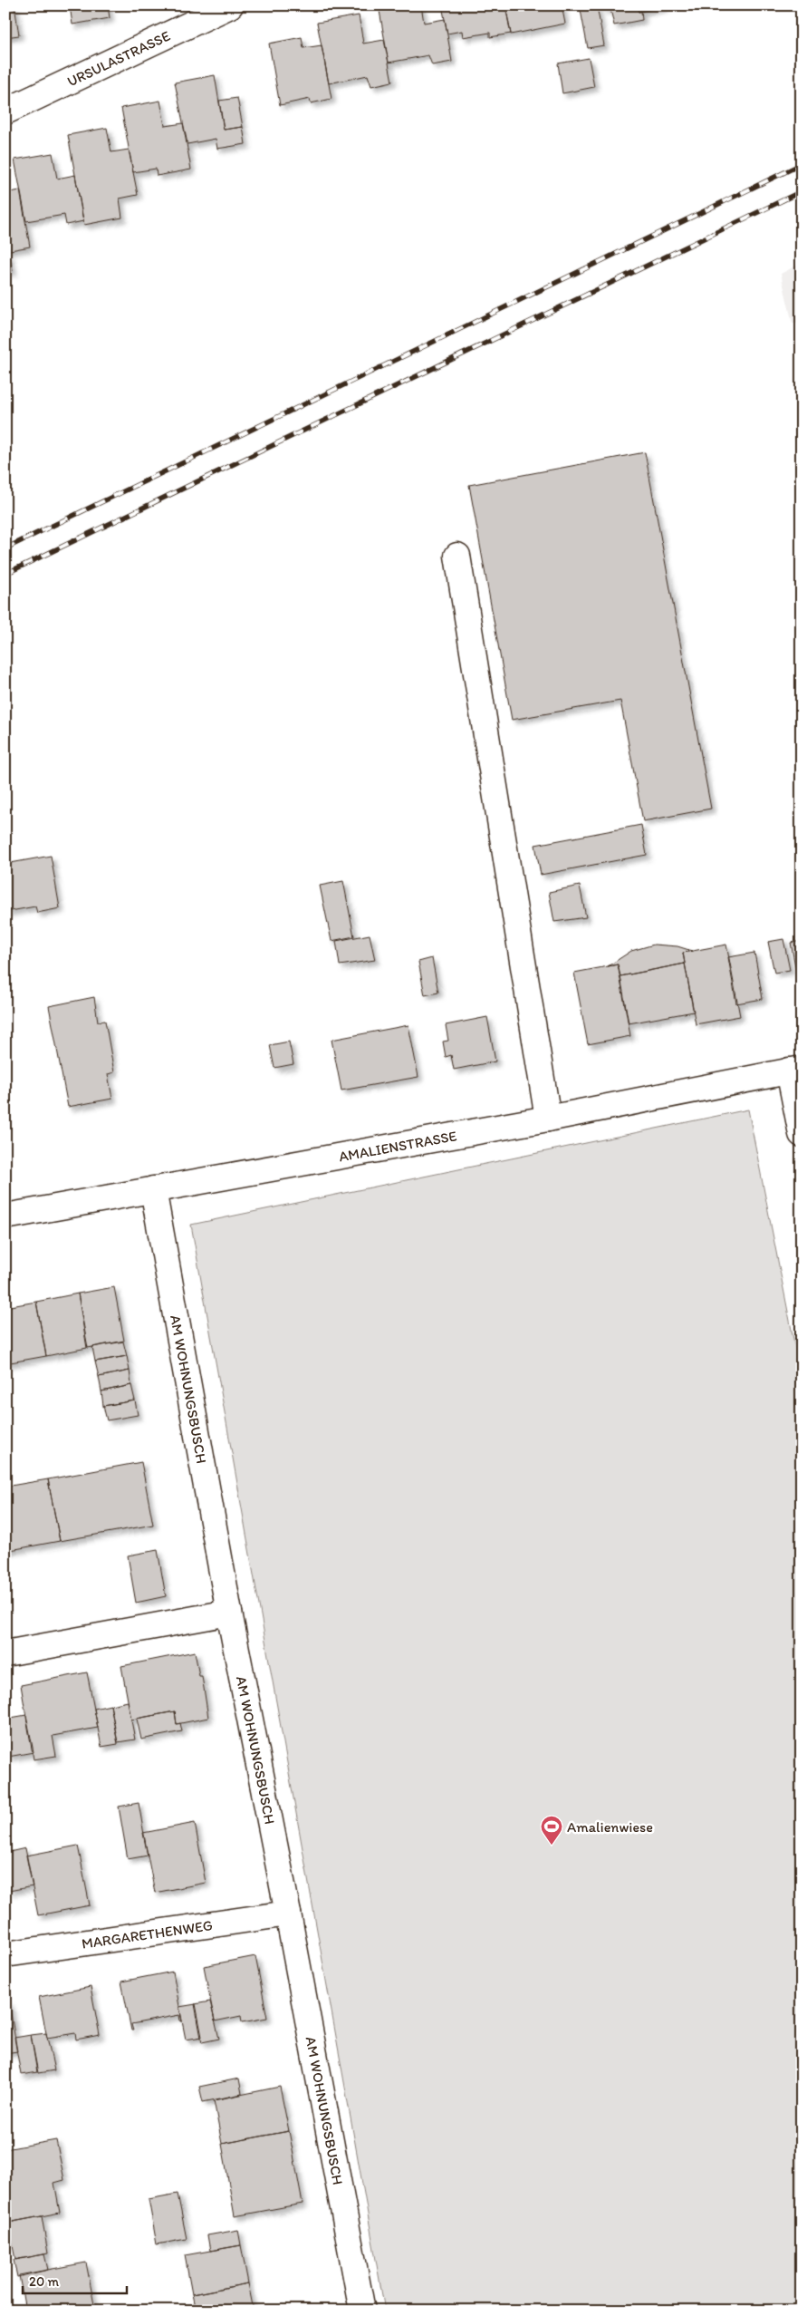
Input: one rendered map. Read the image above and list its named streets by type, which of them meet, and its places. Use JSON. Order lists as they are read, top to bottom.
{
  "streets": {
    "street": [
      "URSULASTRASSE",
      "AMALIENSTRASSE",
      "AM WOHNUNGSBUSCH",
      "MARGARETHENWEG"
    ]
  },
  "crossings": [
    ["AMALIENSTRASSE", "AM WOHNUNGSBUSCH"],
    ["AM WOHNUNGSBUSCH", "MARGARETHENWEG"]
  ],
  "places": {
    "sports": ["Amalienwiese"]
  },
  "scale_bar": "20 m"
}
